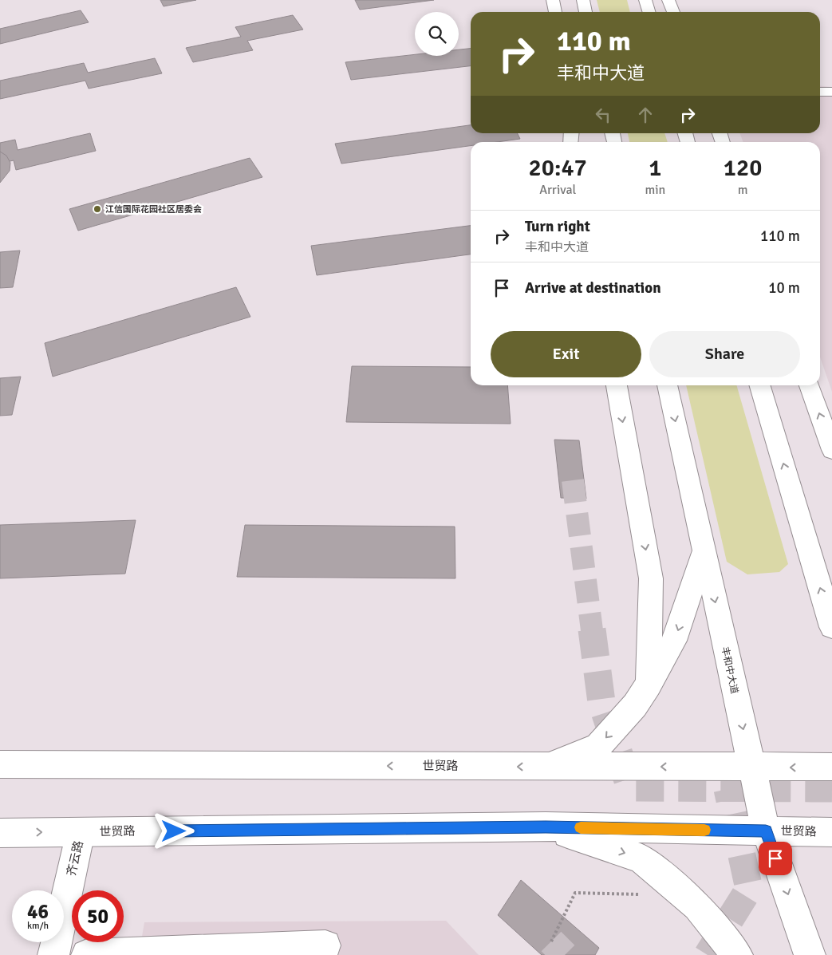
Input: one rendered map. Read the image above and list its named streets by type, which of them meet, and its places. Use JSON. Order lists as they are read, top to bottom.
{
  "streets": {
    "main road": ["丰和中大道", "世贸路", "齐云路"]
  },
  "crossings": [
    ["丰和中大道", "世贸路"],
    ["世贸路", "齐云路"]
  ],
  "places": ["江信国际花园社区居委会"],
  "page": {
    "turn": ["110 m", "丰和中大道"],
    "eta": [
      "20:47",
      "Arrival",
      "1",
      "min",
      "120",
      "m"
    ],
    "list": [
      {
        "name": "Turn right",
        "note": "丰和中大道",
        "value": "110 m"
      },
      {
        "name": "Arrive at destination",
        "value": "10 m"
      }
    ],
    "buttons": ["Exit", "Share"],
    "speed": "46 km/h",
    "limit": "50"
  }
}
